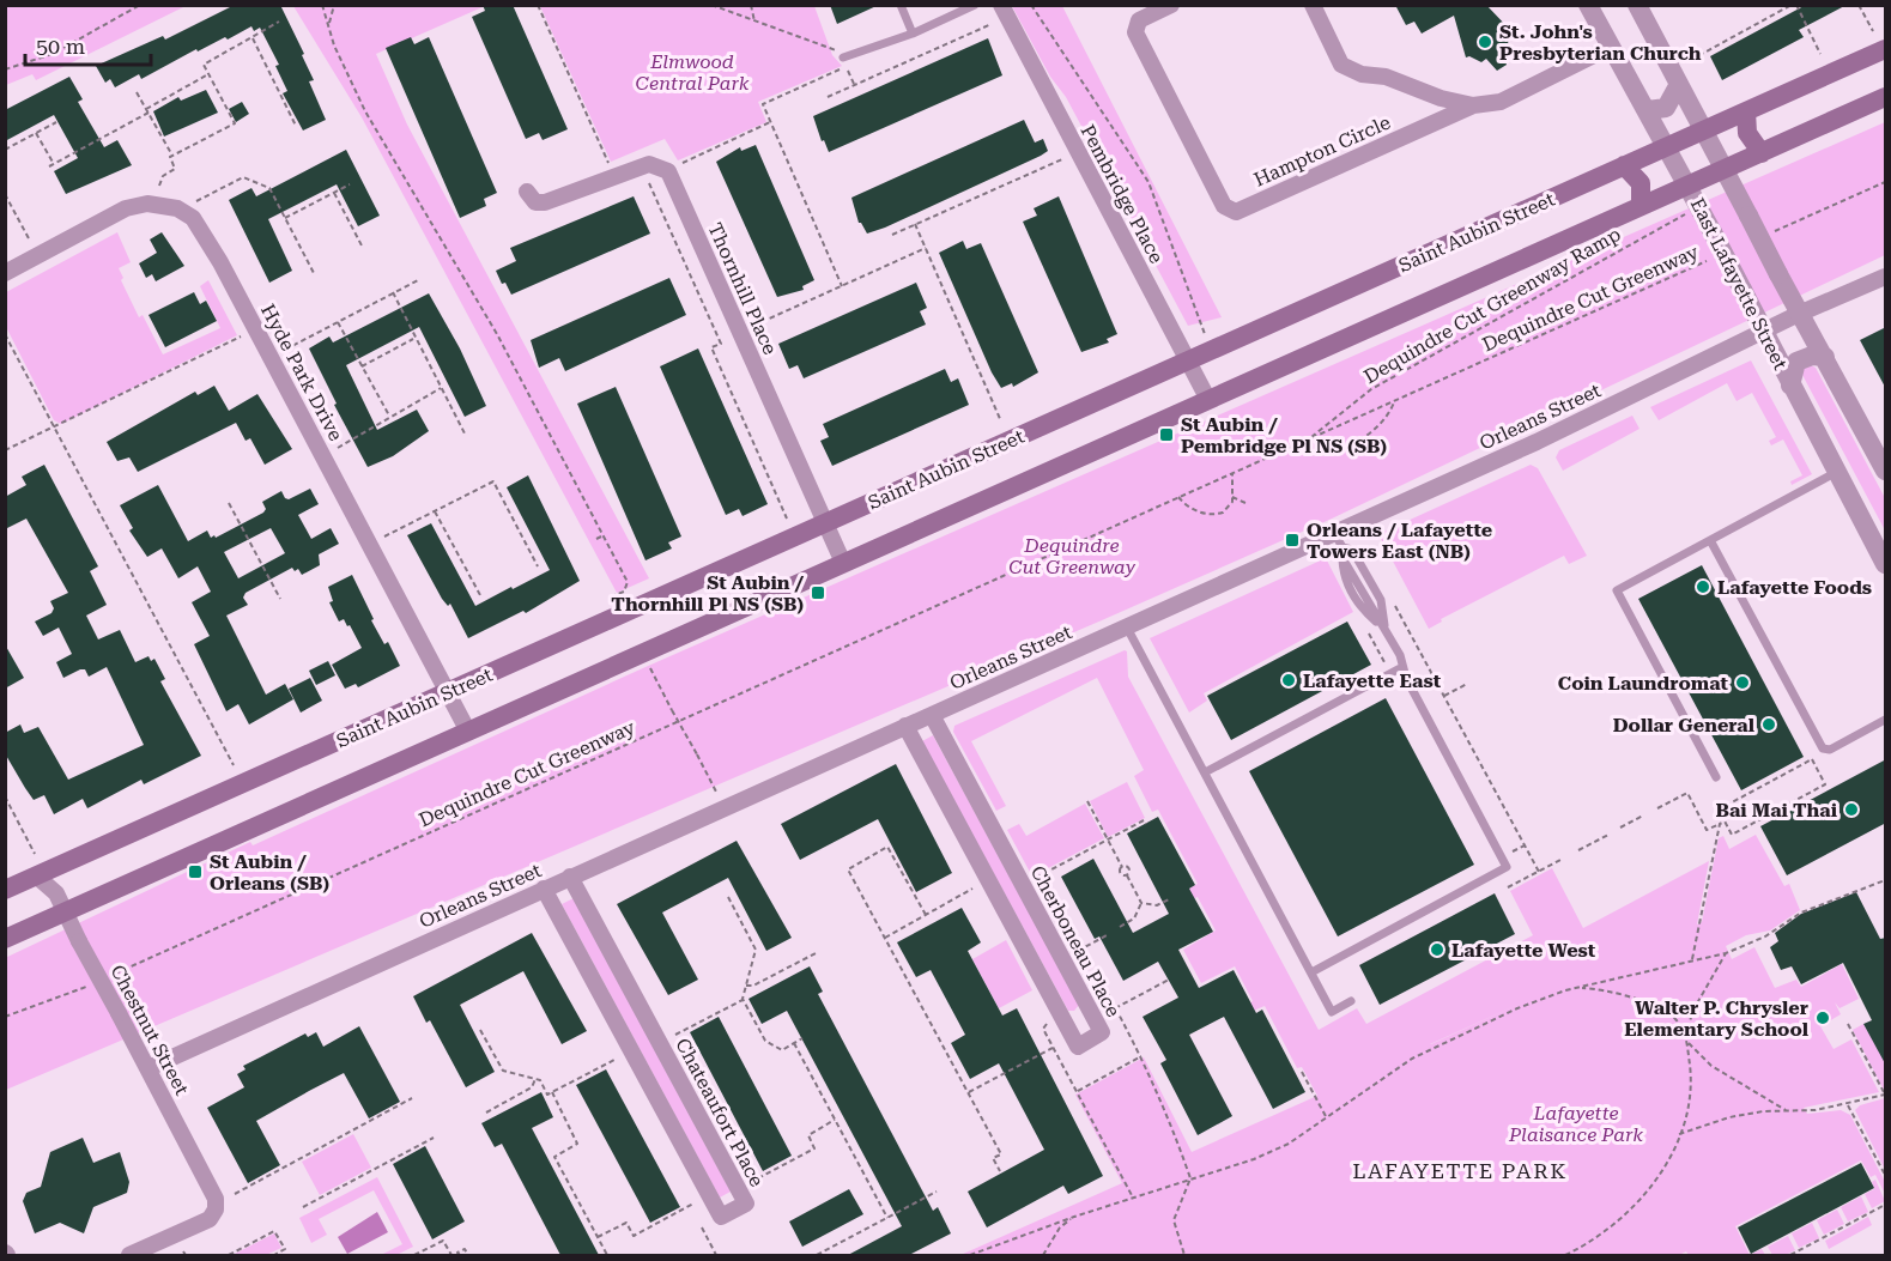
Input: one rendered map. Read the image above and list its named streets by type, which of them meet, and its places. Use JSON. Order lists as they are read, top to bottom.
{
  "streets": {
    "main road": ["Saint Aubin Street"],
    "street": [
      "Hampton Circle",
      "Pembridge Place",
      "East Lafayette Street",
      "Thornhill Place",
      "Hyde Park Drive",
      "Orleans Street",
      "Cherboneau Place",
      "Chestnut Street",
      "Chateaufort Place"
    ],
    "path": ["Dequindre Cut Greenway", "Dequindre Cut Greenway Ramp"]
  },
  "crossings": [
    ["Pembridge Place", "Saint Aubin Street"],
    ["Saint Aubin Street", "East Lafayette Street"],
    ["Saint Aubin Street", "Thornhill Place"],
    ["Saint Aubin Street", "Hyde Park Drive"],
    ["Saint Aubin Street", "Chestnut Street"],
    ["East Lafayette Street", "Dequindre Cut Greenway Ramp"],
    ["East Lafayette Street", "Orleans Street"],
    ["Dequindre Cut Greenway", "Dequindre Cut Greenway Ramp"],
    ["Orleans Street", "Cherboneau Place"],
    ["Orleans Street", "Chestnut Street"],
    ["Orleans Street", "Chateaufort Place"]
  ],
  "districts": ["LAFAYETTE PARK"],
  "parks": ["Elmwood Central Park", "Dequindre Cut Greenway", "Lafayette Plaisance Park"],
  "places": {
    "other": [
      "St. John's Presbyterian Church",
      "Lafayette Foods",
      "Lafayette East",
      "Coin Laundromat",
      "Dollar General",
      "Bai Mai Thai",
      "Lafayette West",
      "Walter P. Chrysler Elementary School"
    ],
    "transit": [
      "St Aubin / Pembridge Pl NS (SB)",
      "Orleans / Lafayette Towers East (NB)",
      "St Aubin / Thornhill Pl NS (SB)",
      "St Aubin / Orleans (SB)"
    ]
  },
  "scale_bar": "50 m"
}
